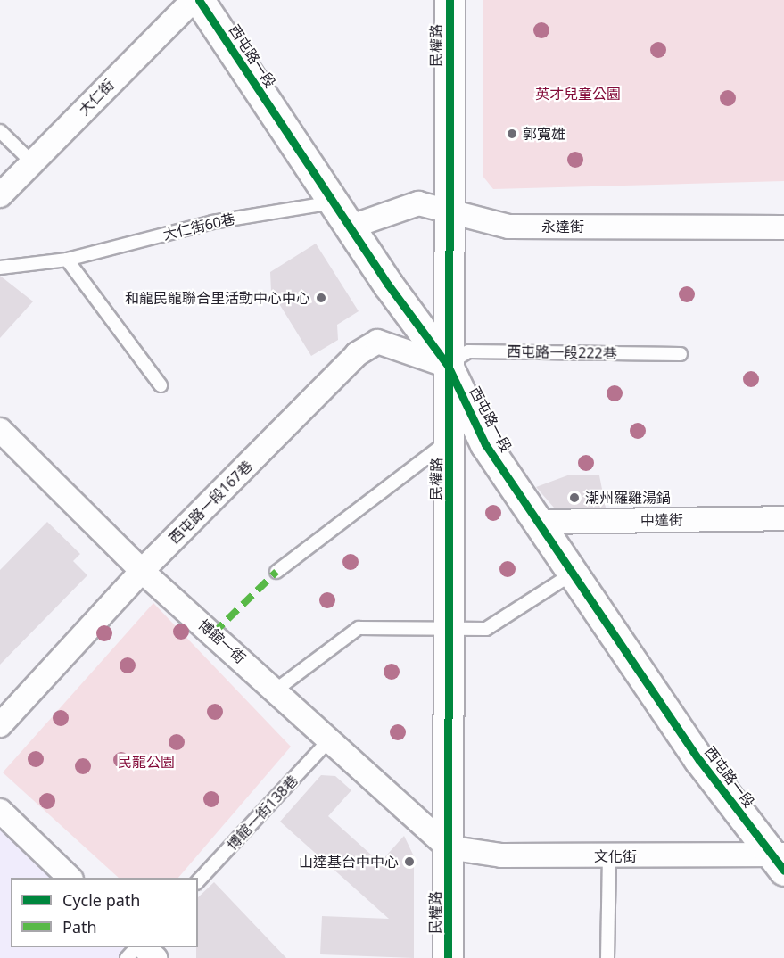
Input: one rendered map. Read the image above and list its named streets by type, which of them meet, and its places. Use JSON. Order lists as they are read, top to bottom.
{
  "streets": {
    "street": [
      "民權路",
      "西屯路一段",
      "大仁街",
      "永達街",
      "西屯路一段167巷",
      "中達街",
      "博館一街",
      "文化街"
    ],
    "lane": ["大仁街60巷", "西屯路一段222巷", "博館一街138巷"]
  },
  "crossings": [
    ["民權路", "西屯路一段"],
    ["民權路", "永達街"],
    ["民權路", "西屯路一段222巷"],
    ["民權路", "西屯路一段167巷"],
    ["民權路", "博館一街"],
    ["民權路", "文化街"],
    ["西屯路一段", "大仁街60巷"],
    ["西屯路一段", "永達街"],
    ["西屯路一段", "西屯路一段222巷"],
    ["西屯路一段", "西屯路一段167巷"],
    ["西屯路一段", "中達街"],
    ["西屯路一段", "文化街"],
    ["西屯路一段222巷", "西屯路一段167巷"],
    ["西屯路一段167巷", "博館一街"],
    ["博館一街", "博館一街138巷"],
    ["博館一街", "文化街"]
  ],
  "parks": ["英才兒童公園", "民龍公園"],
  "places": [
    "郭寬雄",
    "和龍民龍聯合里活動中心中心",
    "潮州羅雞湯鍋",
    "山達基台中中心"
  ],
  "legend": ["Cycle path", "Path"]
}
